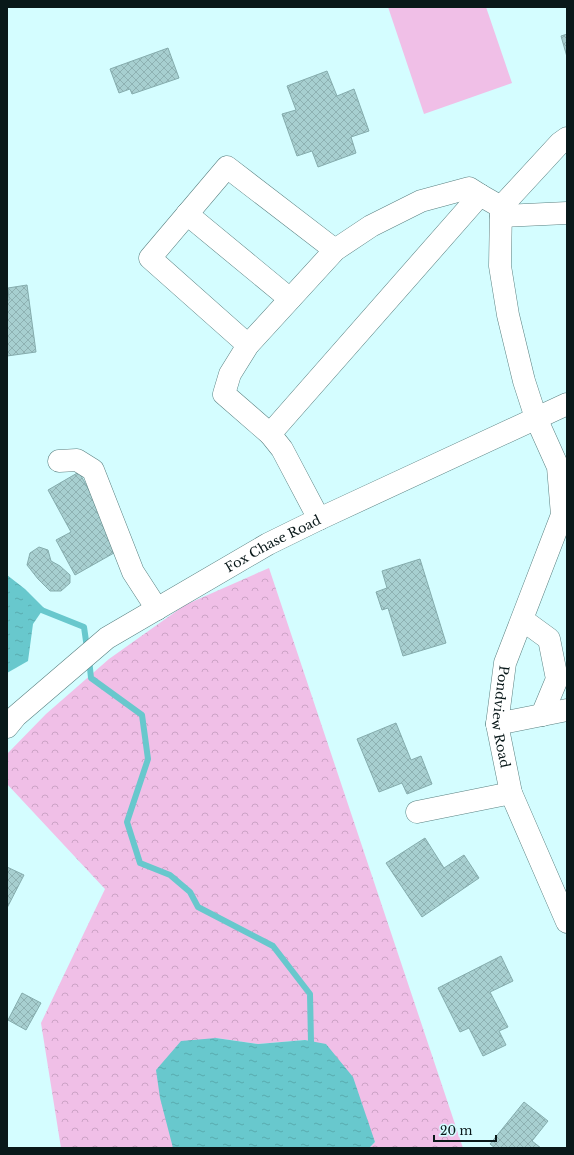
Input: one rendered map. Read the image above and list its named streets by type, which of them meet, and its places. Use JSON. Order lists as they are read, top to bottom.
{
  "streets": {
    "street": ["Fox Chase Road", "Pondview Road"]
  },
  "crossings": [
    ["Fox Chase Road", "Pondview Road"]
  ],
  "scale_bar": "20 m"
}
